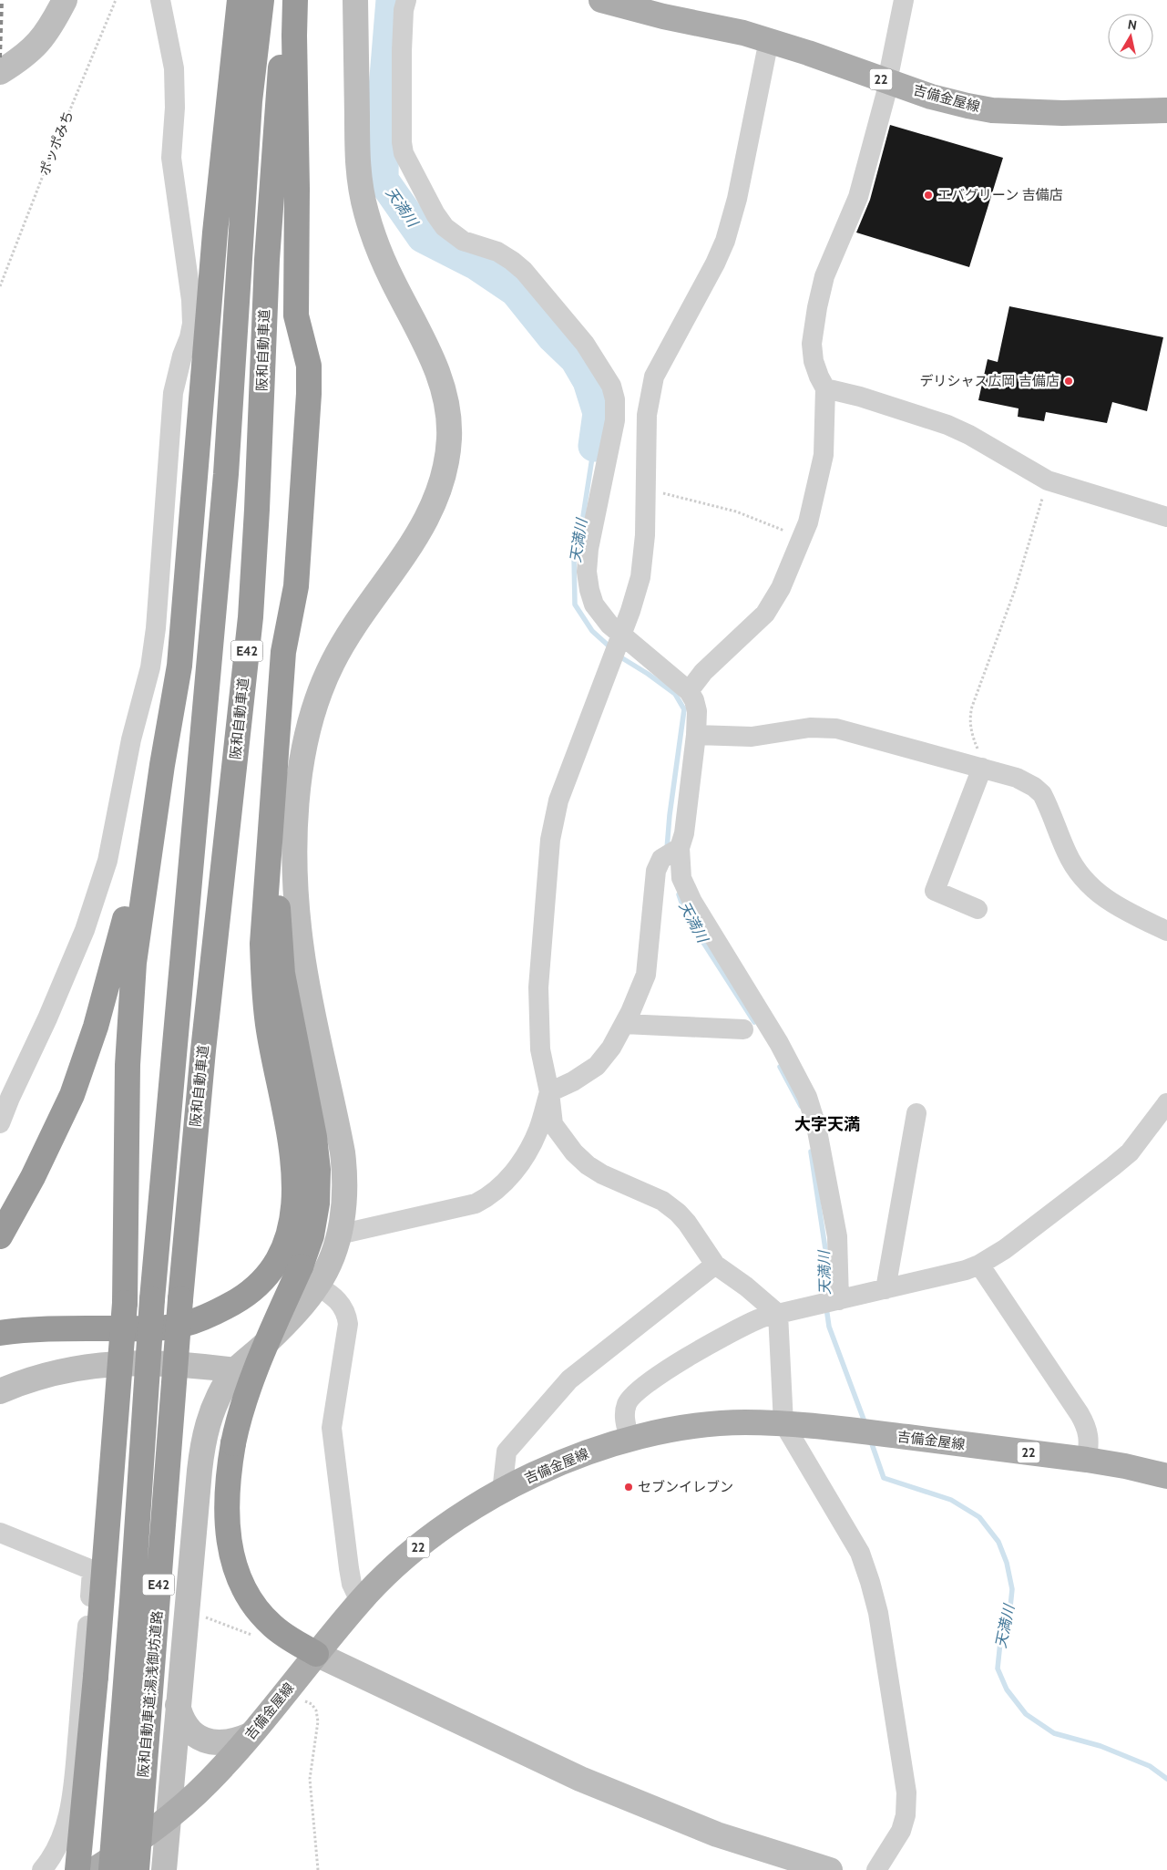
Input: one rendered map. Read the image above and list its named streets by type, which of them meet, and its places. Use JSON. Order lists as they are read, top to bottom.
{
  "streets": {
    "highway": ["阪和自動車道", "E42", "阪和自動車道;湯浅御坊道路"],
    "main road": ["22", "吉備金屋線"],
    "path": ["ポッポみち"]
  },
  "crossings": [
    ["阪和自動車道", "阪和自動車道;湯浅御坊道路"]
  ],
  "districts": ["大字天満"],
  "water": ["天満川"],
  "places": ["エバグリーン 吉備店", "デリシャス広岡 吉備店", "セブンイレブン"],
  "north": "top"
}
